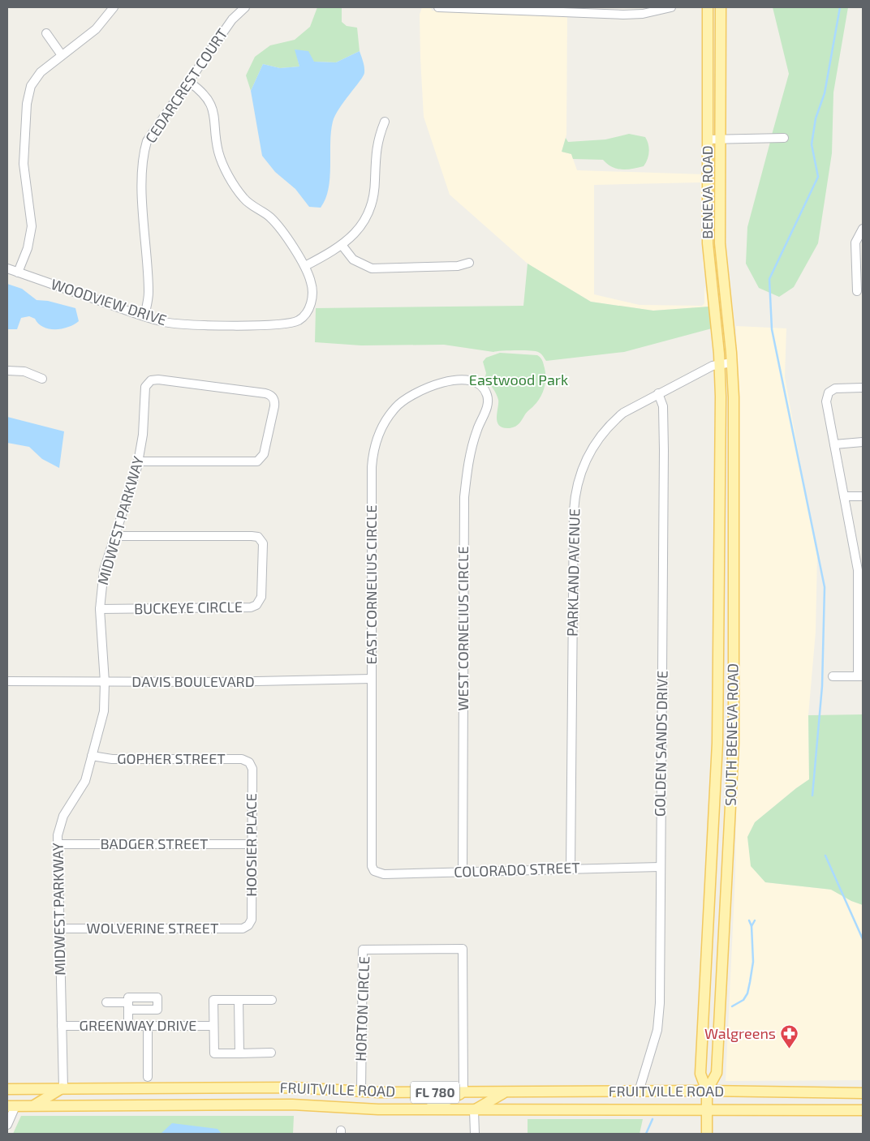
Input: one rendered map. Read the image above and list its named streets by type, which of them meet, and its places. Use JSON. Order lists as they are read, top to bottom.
{
  "streets": {
    "main road": [
      "BENEVA ROAD",
      "SOUTH BENEVA ROAD",
      "FRUITVILLE ROAD",
      "FL 780"
    ],
    "street": [
      "CEDARCREST COURT",
      "WOODVIEW DRIVE",
      "MIDWEST PARKWAY",
      "PARKLAND AVENUE",
      "EAST CORNELIUS CIRCLE",
      "BUCKEYE CIRCLE",
      "WEST CORNELIUS CIRCLE",
      "DAVIS BOULEVARD",
      "GOLDEN SANDS DRIVE",
      "GOPHER STREET",
      "BADGER STREET",
      "HOOSIER PLACE",
      "COLORADO STREET",
      "WOLVERINE STREET",
      "HORTON CIRCLE",
      "GREENWAY DRIVE"
    ]
  },
  "crossings": [
    ["CEDARCREST COURT", "WOODVIEW DRIVE"],
    ["BENEVA ROAD", "PARKLAND AVENUE"],
    ["BENEVA ROAD", "SOUTH BENEVA ROAD"],
    ["MIDWEST PARKWAY", "BUCKEYE CIRCLE"],
    ["MIDWEST PARKWAY", "DAVIS BOULEVARD"],
    ["MIDWEST PARKWAY", "GOPHER STREET"],
    ["MIDWEST PARKWAY", "BADGER STREET"],
    ["MIDWEST PARKWAY", "WOLVERINE STREET"],
    ["MIDWEST PARKWAY", "GREENWAY DRIVE"],
    ["MIDWEST PARKWAY", "FRUITVILLE ROAD"],
    ["PARKLAND AVENUE", "GOLDEN SANDS DRIVE"],
    ["PARKLAND AVENUE", "COLORADO STREET"],
    ["EAST CORNELIUS CIRCLE", "WEST CORNELIUS CIRCLE"],
    ["EAST CORNELIUS CIRCLE", "DAVIS BOULEVARD"],
    ["EAST CORNELIUS CIRCLE", "COLORADO STREET"],
    ["WEST CORNELIUS CIRCLE", "COLORADO STREET"],
    ["SOUTH BENEVA ROAD", "FRUITVILLE ROAD"],
    ["GOLDEN SANDS DRIVE", "COLORADO STREET"],
    ["GOLDEN SANDS DRIVE", "FRUITVILLE ROAD"],
    ["GOPHER STREET", "HOOSIER PLACE"],
    ["BADGER STREET", "HOOSIER PLACE"],
    ["HOOSIER PLACE", "WOLVERINE STREET"],
    ["HORTON CIRCLE", "FRUITVILLE ROAD"]
  ],
  "parks": ["Eastwood Park"],
  "places": {
    "pharmacy": ["Walgreens"]
  }
}
